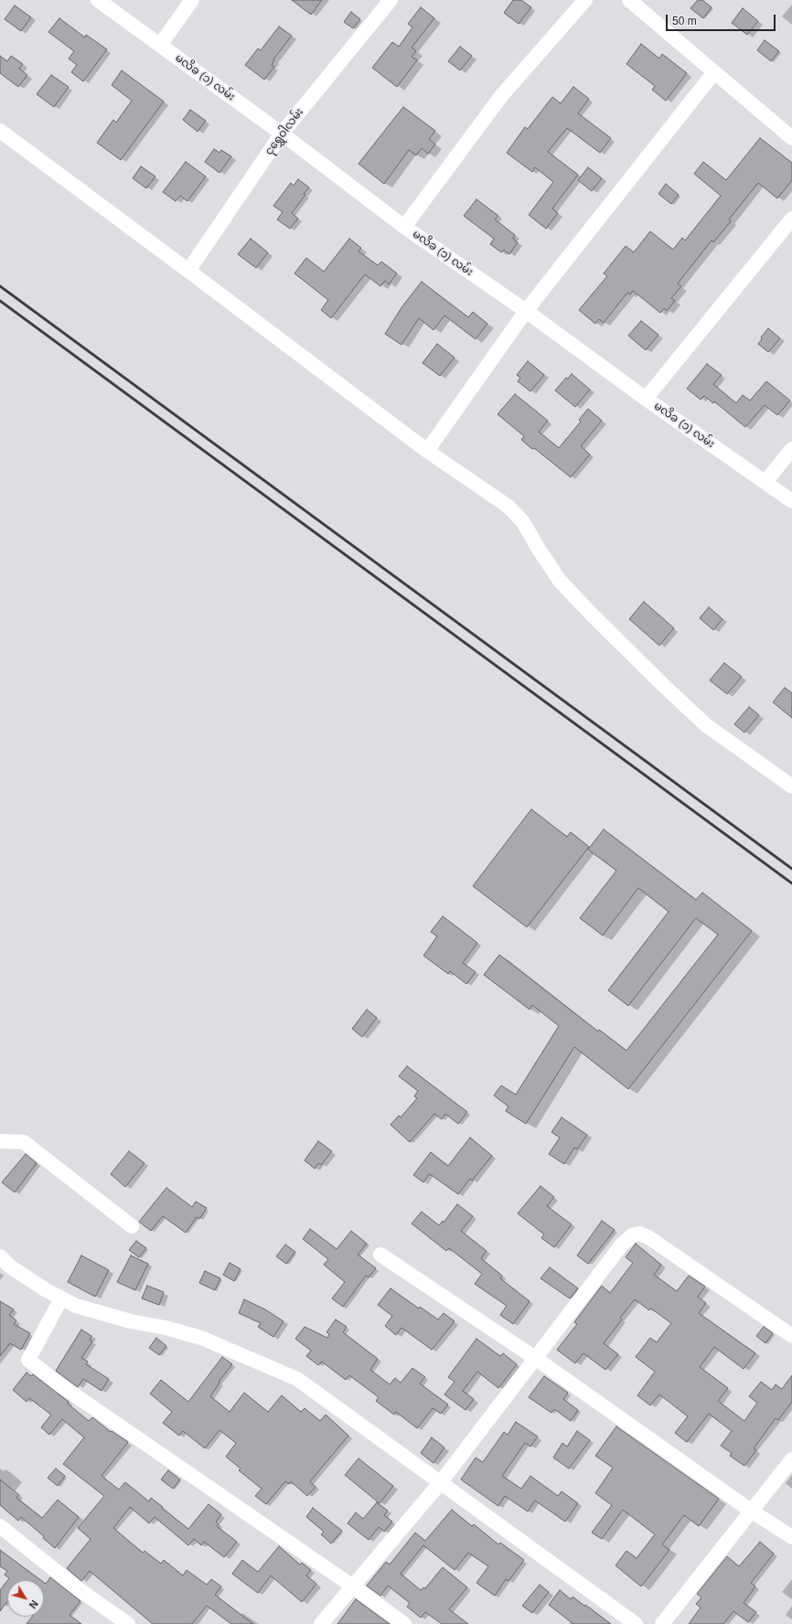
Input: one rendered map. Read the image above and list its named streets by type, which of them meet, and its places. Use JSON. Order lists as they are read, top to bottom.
{
  "streets": {
    "street": ["မလိခ (၁) လမ်း", "ငုရွှေဝါလမ်း"]
  },
  "crossings": [
    ["မလိခ (၁) လမ်း", "ငုရွှေဝါလမ်း"]
  ],
  "scale_bar": "50 m",
  "north": "bottom right"
}
